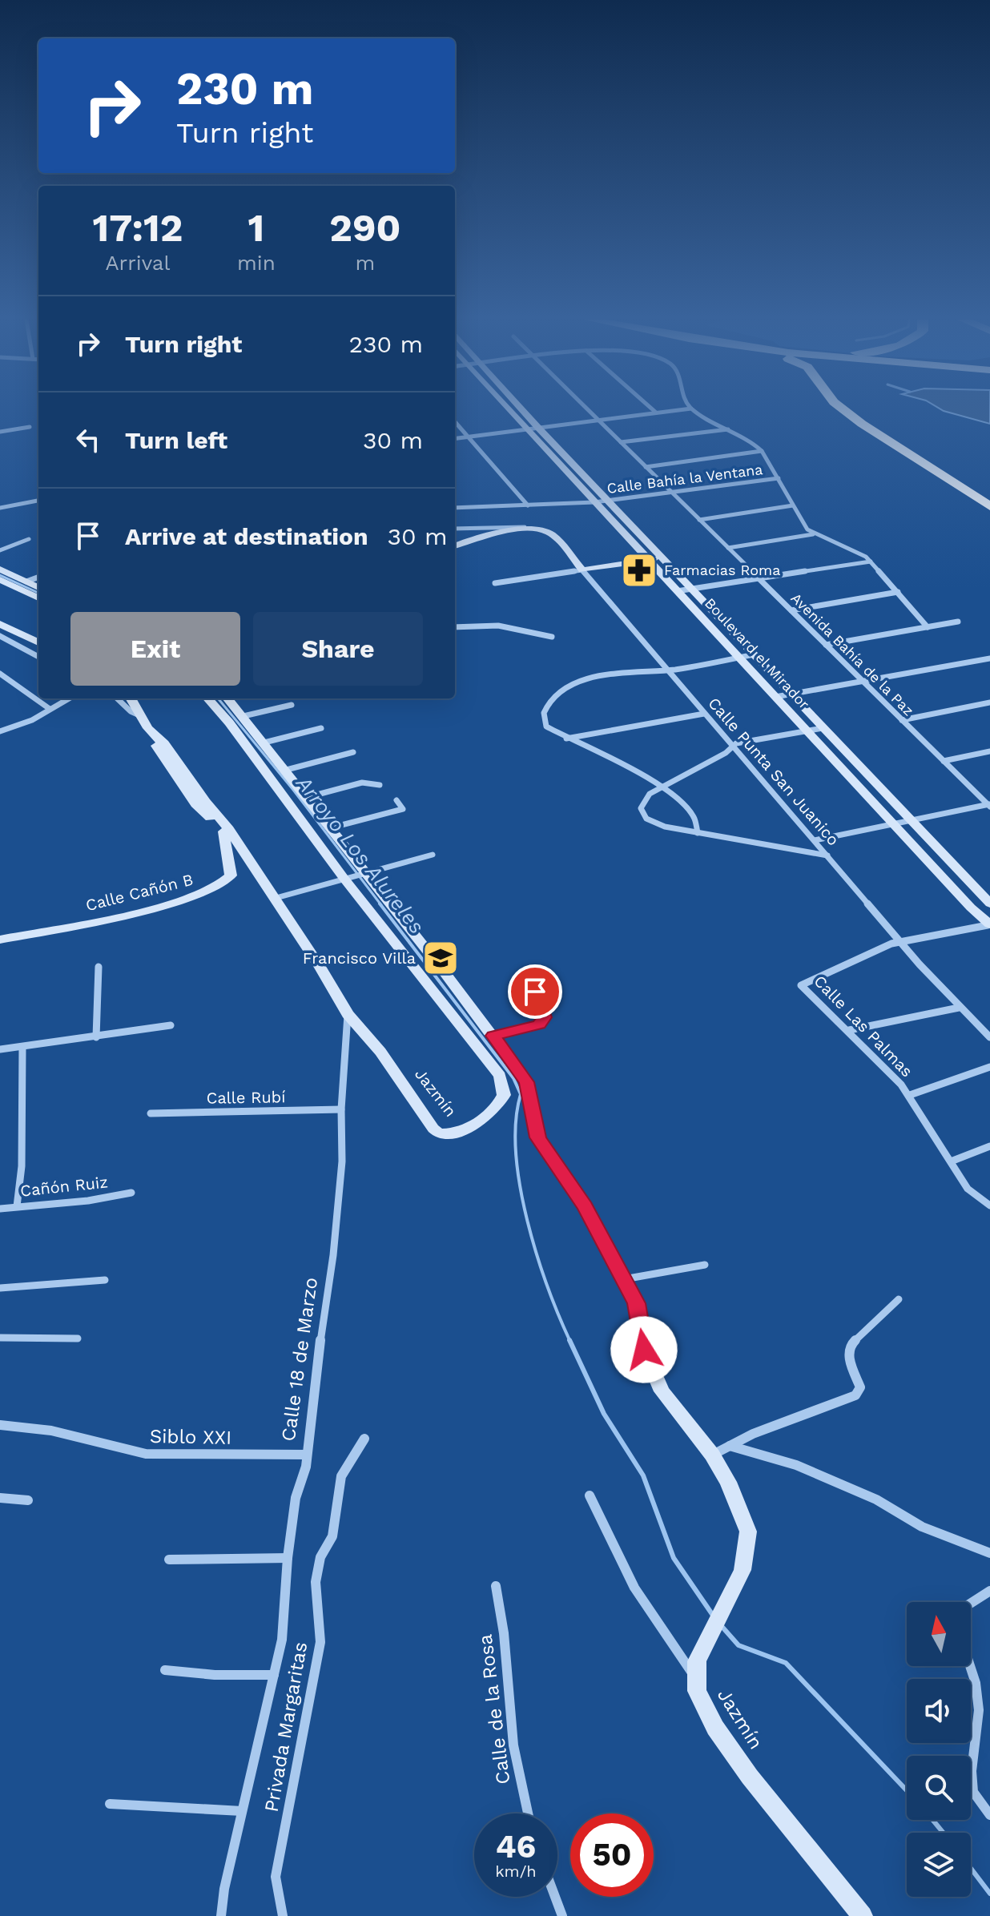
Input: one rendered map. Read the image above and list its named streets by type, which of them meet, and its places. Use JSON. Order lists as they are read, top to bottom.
{
  "streets": {
    "main road": [
      "Boulevard el Mirador",
      "Calle Punta San Juanico",
      "Calle Cañón B",
      "Jazmín"
    ],
    "street": [
      "Calle Bahía la Ventana",
      "Avenida Bahía de la Paz",
      "Calle Las Palmas",
      "Calle Rubí",
      "Cañón Ruiz",
      "Calle 18 de Marzo",
      "Siblo XXI",
      "Calle de la Rosa",
      "Privada Margaritas"
    ]
  },
  "crossings": [
    ["Calle Bahía la Ventana", "Boulevard el Mirador"],
    ["Calle Bahía la Ventana", "Avenida Bahía de la Paz"],
    ["Calle Punta San Juanico", "Calle Las Palmas"],
    ["Jazmín", "Calle 18 de Marzo"],
    ["Calle Rubí", "Calle 18 de Marzo"],
    ["Calle 18 de Marzo", "Siblo XXI"]
  ],
  "water": ["Arroyo Los Alureles"],
  "places": {
    "pharmacy": ["Farmacias Roma"],
    "school or university": ["Francisco Villa"]
  },
  "north": "top",
  "page": {
    "turn": ["230 m", "Turn right"],
    "eta": [
      "17:12",
      "Arrival",
      "1",
      "min",
      "290",
      "m"
    ],
    "list": [
      {
        "name": "Turn right",
        "value": "230 m"
      },
      {
        "name": "Turn left",
        "value": "30 m"
      },
      {
        "name": "Arrive at destination",
        "value": "30 m"
      }
    ],
    "buttons": ["Exit", "Share"],
    "speed": "46 km/h",
    "limit": "50"
  }
}
